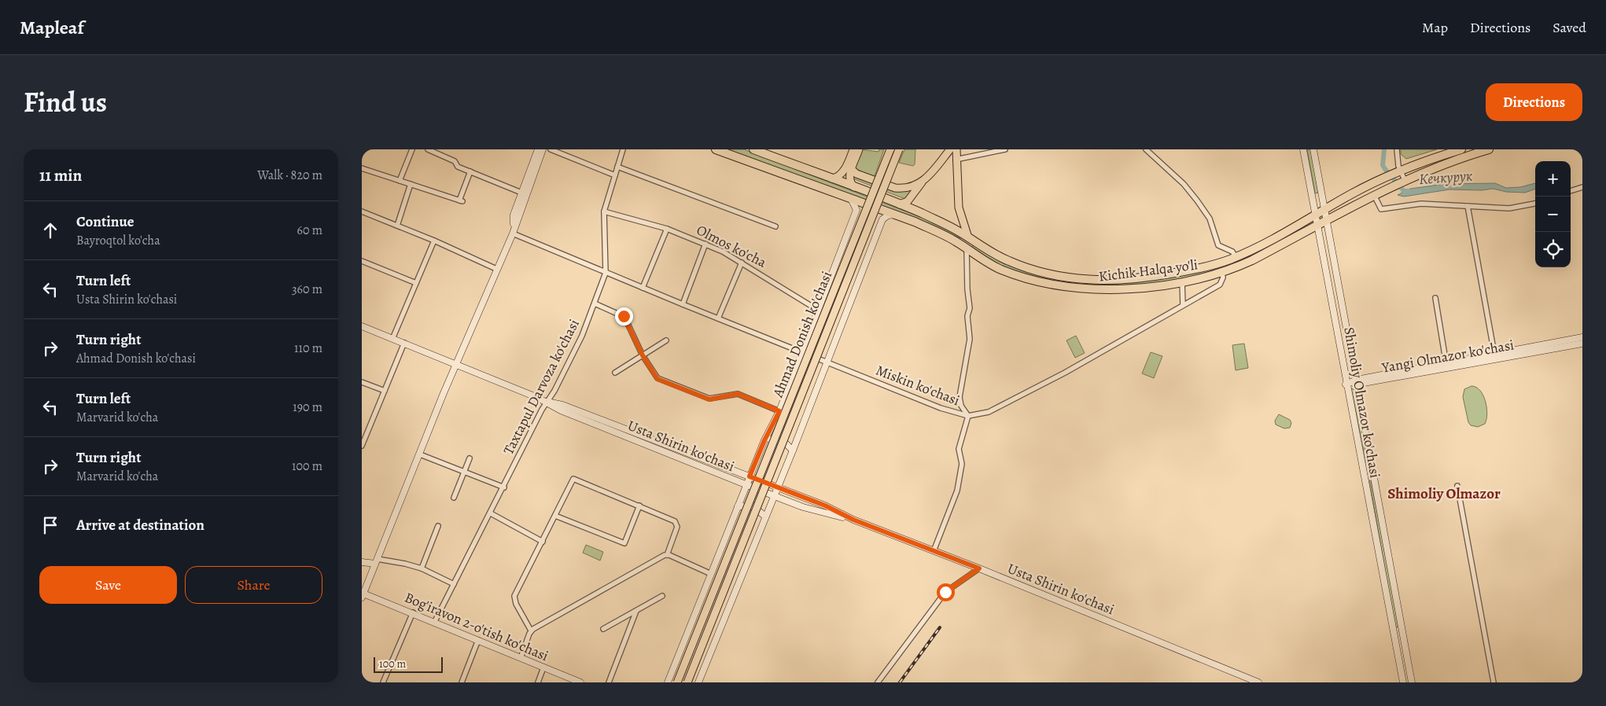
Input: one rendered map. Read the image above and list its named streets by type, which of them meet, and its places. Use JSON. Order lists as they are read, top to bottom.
{
  "streets": {
    "highway": ["Kichik Halqa yo'li"],
    "main road": [
      "Ahmad Donish ko'chasi",
      "Yangi Olmazor ko'chasi",
      "Shimoliy Olmazor ko'chasi",
      "Usta Shirin ko'chasi",
      "Bog'iravon 2-o'tish ko'chasi"
    ],
    "street": ["Olmos ko'cha", "Miskin ko'chasi", "Taxtapul Darvoza ko'chasi"]
  },
  "crossings": [
    ["Olmos ko'cha", "Ahmad Donish ko'chasi"],
    ["Olmos ko'cha", "Taxtapul Darvoza ko'chasi"],
    ["Kichik Halqa yo'li", "Ahmad Donish ko'chasi"],
    ["Kichik Halqa yo'li", "Miskin ko'chasi"],
    ["Kichik Halqa yo'li", "Shimoliy Olmazor ko'chasi"],
    ["Ahmad Donish ko'chasi", "Miskin ko'chasi"],
    ["Ahmad Donish ko'chasi", "Usta Shirin ko'chasi"],
    ["Yangi Olmazor ko'chasi", "Shimoliy Olmazor ko'chasi"],
    ["Miskin ko'chasi", "Taxtapul Darvoza ko'chasi"],
    ["Taxtapul Darvoza ko'chasi", "Usta Shirin ko'chasi"],
    ["Taxtapul Darvoza ko'chasi", "Bog'iravon 2-o'tish ko'chasi"]
  ],
  "districts": ["Shimoliy Olmazor"],
  "water": ["Кечкурук"],
  "scale_bar": "100 m",
  "page": {
    "header": "Mapleaf",
    "nav": ["Map", "Directions", "Saved"],
    "title": "Find us",
    "buttons": [
      "Directions",
      ["Save", "Share"]
    ],
    "heading": ["11 min", "Walk · 820 m"],
    "map_buttons": ["+", "−"],
    "list": [
      ["Continue", "Bayroqtol ko'cha", "60 m"],
      ["Turn left", "Usta Shirin ko'chasi", "360 m"],
      ["Turn right", "Ahmad Donish ko'chasi", "110 m"],
      ["Turn left", "Marvarid ko'cha", "190 m"],
      ["Turn right", "Marvarid ko'cha", "100 m"],
      "Arrive at destination"
    ],
    "scale": "100 m"
  }
}
